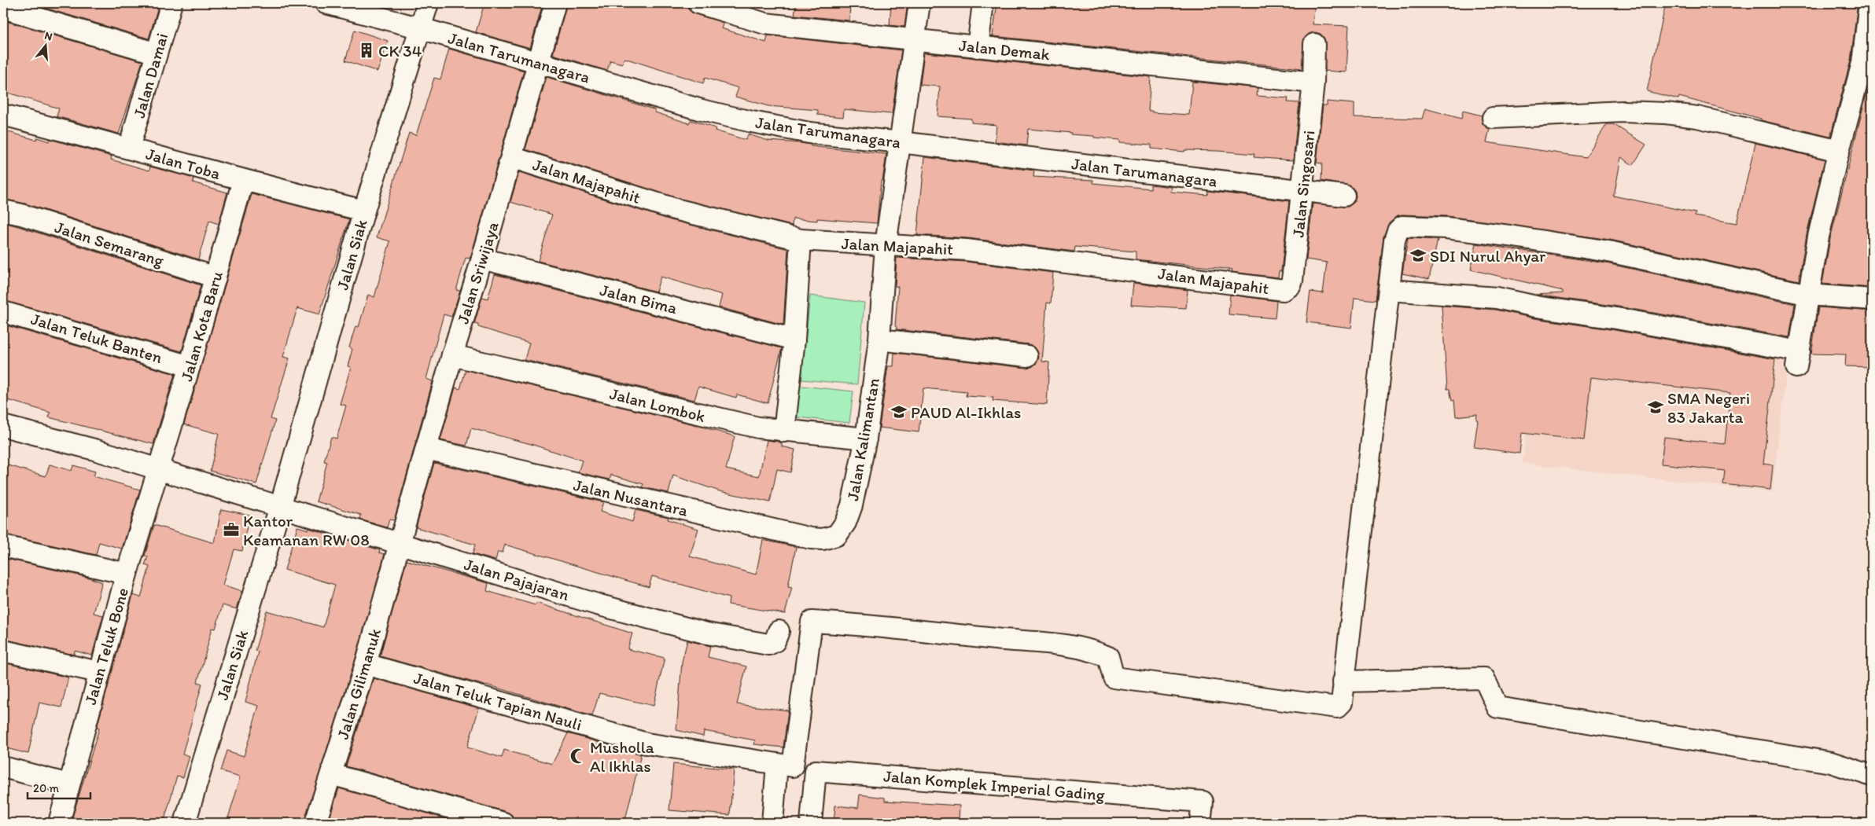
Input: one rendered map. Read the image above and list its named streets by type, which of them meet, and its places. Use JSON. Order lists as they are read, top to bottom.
{
  "streets": {
    "street": [
      "Jalan Demak",
      "Jalan Tarumanagara",
      "Jalan Damai",
      "Jalan Toba",
      "Jalan Majapahit",
      "Jalan Singosari",
      "Jalan Semarang",
      "Jalan Siak",
      "Jalan Sriwijaya",
      "Jalan Bima",
      "Jalan Kota Baru",
      "Jalan Teluk Banten",
      "Jalan Lombok",
      "Jalan Kalimantan",
      "Jalan Nusantara",
      "Jalan Pajajaran",
      "Jalan Teluk Bone",
      "Jalan Gilimanuk",
      "Jalan Teluk Tapian Nauli",
      "Jalan Komplek Imperial Gading"
    ]
  },
  "crossings": [
    ["Jalan Demak", "Jalan Singosari"],
    ["Jalan Demak", "Jalan Kalimantan"],
    ["Jalan Tarumanagara", "Jalan Singosari"],
    ["Jalan Tarumanagara", "Jalan Siak"],
    ["Jalan Tarumanagara", "Jalan Sriwijaya"],
    ["Jalan Tarumanagara", "Jalan Kalimantan"],
    ["Jalan Damai", "Jalan Toba"],
    ["Jalan Toba", "Jalan Siak"],
    ["Jalan Toba", "Jalan Kota Baru"],
    ["Jalan Majapahit", "Jalan Singosari"],
    ["Jalan Majapahit", "Jalan Sriwijaya"],
    ["Jalan Majapahit", "Jalan Kalimantan"],
    ["Jalan Semarang", "Jalan Kota Baru"],
    ["Jalan Siak", "Jalan Pajajaran"],
    ["Jalan Sriwijaya", "Jalan Bima"],
    ["Jalan Sriwijaya", "Jalan Lombok"],
    ["Jalan Sriwijaya", "Jalan Nusantara"],
    ["Jalan Sriwijaya", "Jalan Pajajaran"],
    ["Jalan Sriwijaya", "Jalan Gilimanuk"],
    ["Jalan Kota Baru", "Jalan Teluk Banten"],
    ["Jalan Kota Baru", "Jalan Teluk Bone"],
    ["Jalan Lombok", "Jalan Kalimantan"],
    ["Jalan Kalimantan", "Jalan Nusantara"],
    ["Jalan Pajajaran", "Jalan Gilimanuk"],
    ["Jalan Gilimanuk", "Jalan Teluk Tapian Nauli"]
  ],
  "places": {
    "building": ["CK 34"],
    "school or university": ["SDI Nurul Ahyar", "SMA Negeri 83 Jakarta", "PAUD Al-Ikhlas"],
    "office": ["Kantor Keamanan RW 08"],
    "mosque": ["Musholla Al Ikhlas"]
  },
  "scale_bar": "20 m",
  "north": "top"
}
